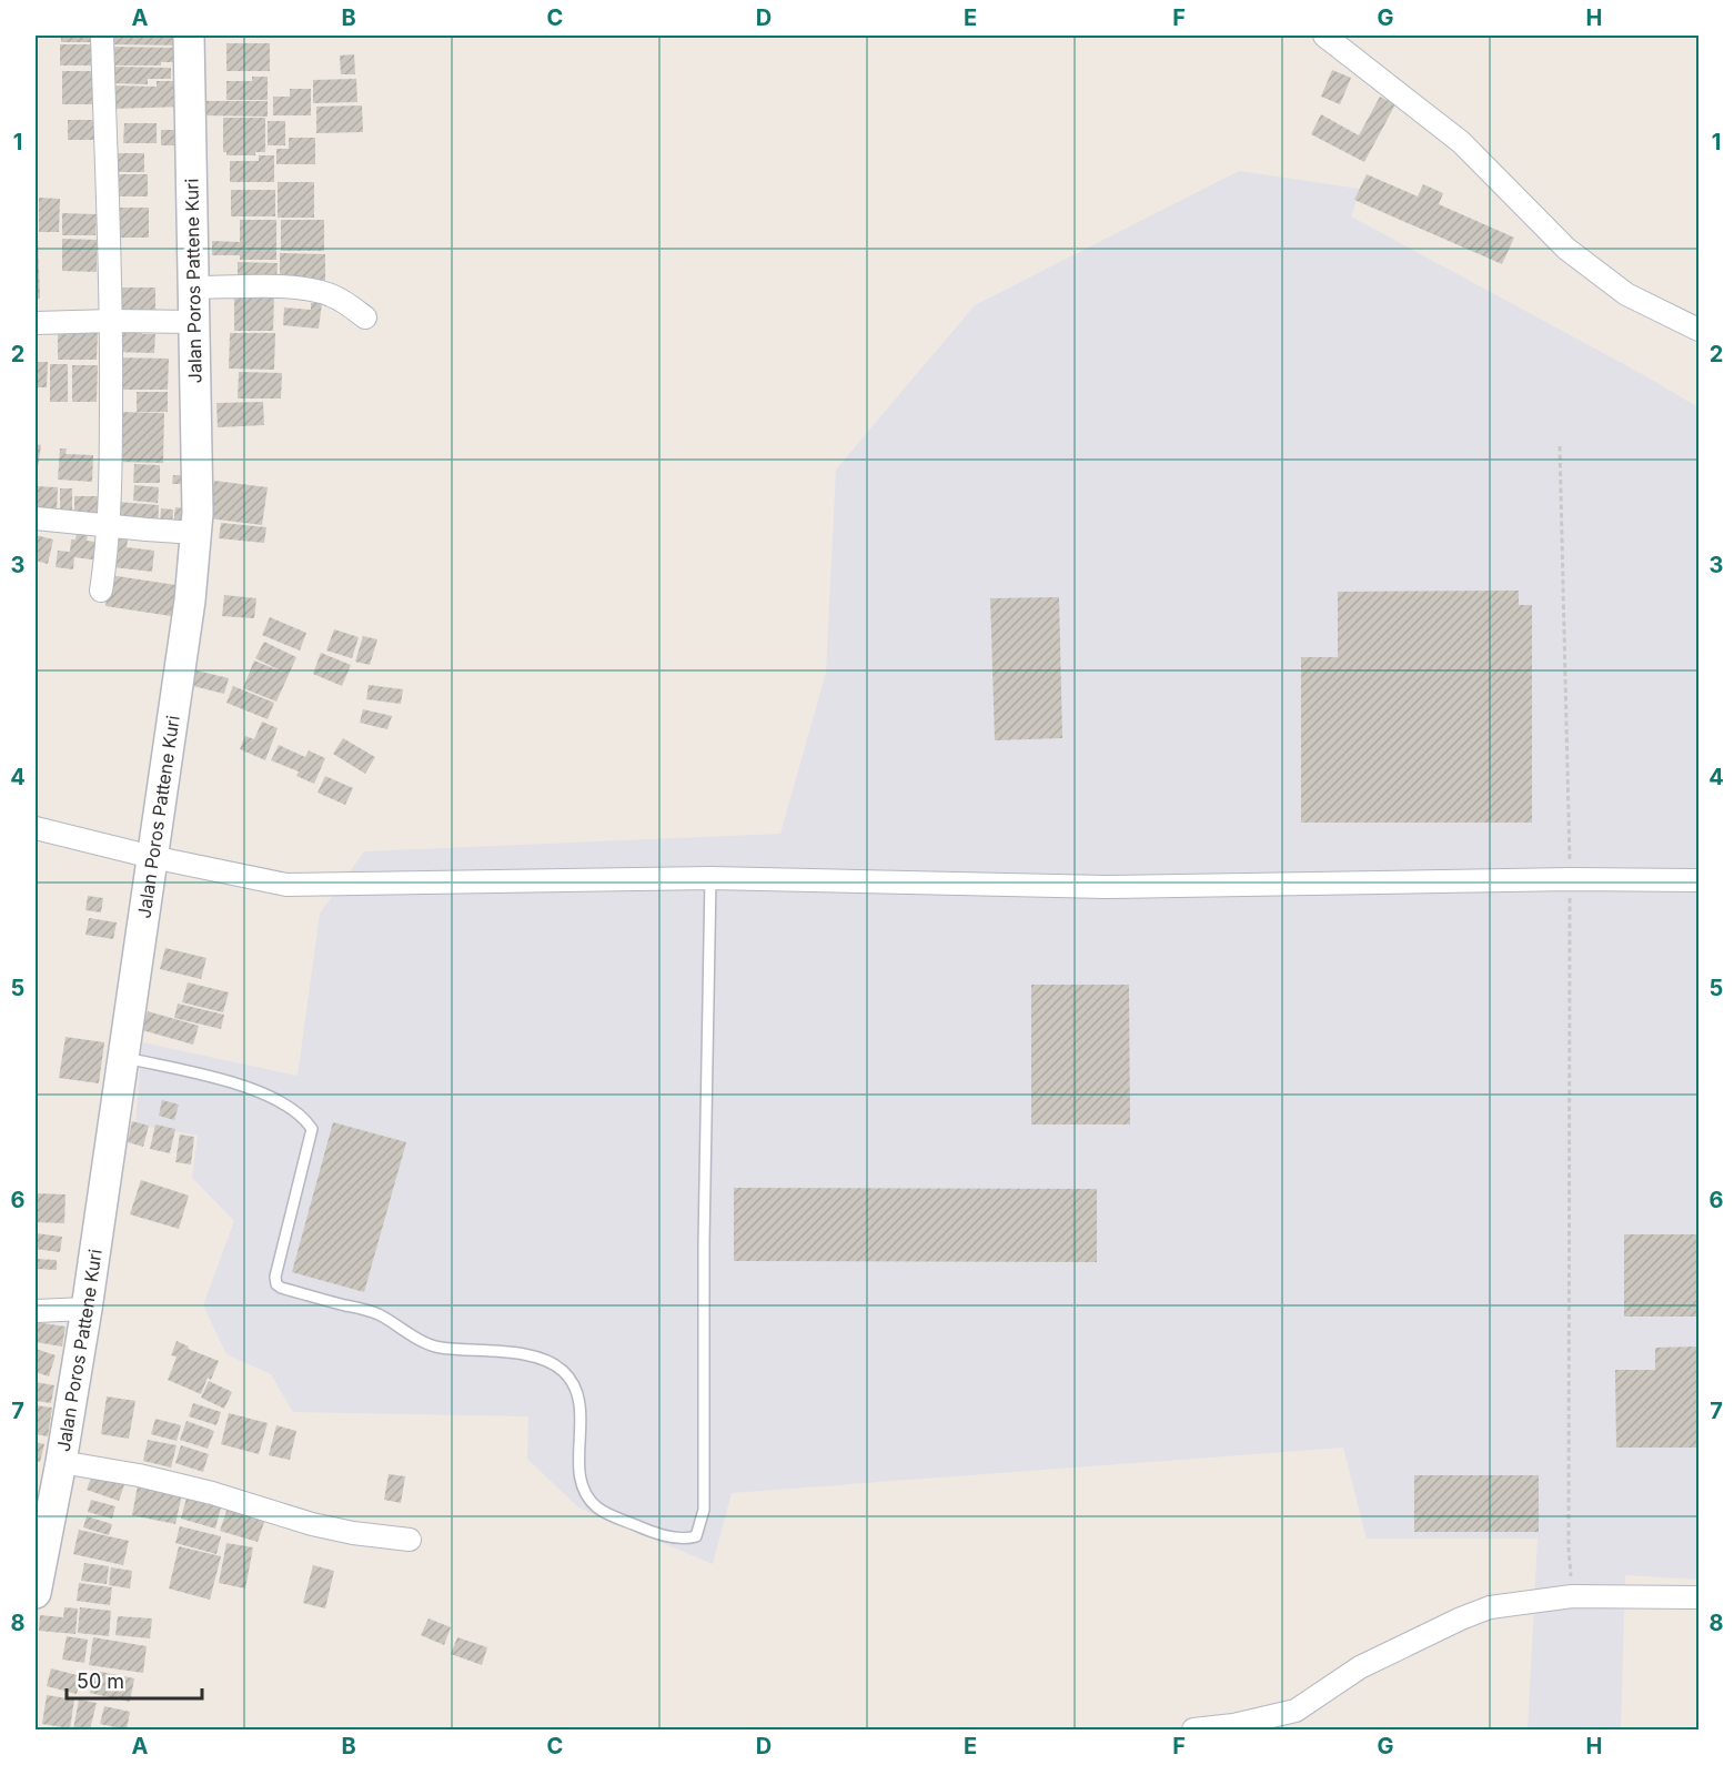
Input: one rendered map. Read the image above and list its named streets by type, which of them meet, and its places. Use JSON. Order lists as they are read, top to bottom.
{
  "streets": {
    "street": ["Jalan Poros Pattene Kuri"]
  },
  "scale_bar": "50 m",
  "grid": {
    "columns": [
      "A",
      "B",
      "C",
      "D",
      "E",
      "F",
      "G",
      "H"
    ],
    "rows": [
      "1",
      "2",
      "3",
      "4",
      "5",
      "6",
      "7",
      "8"
    ]
  }
}
